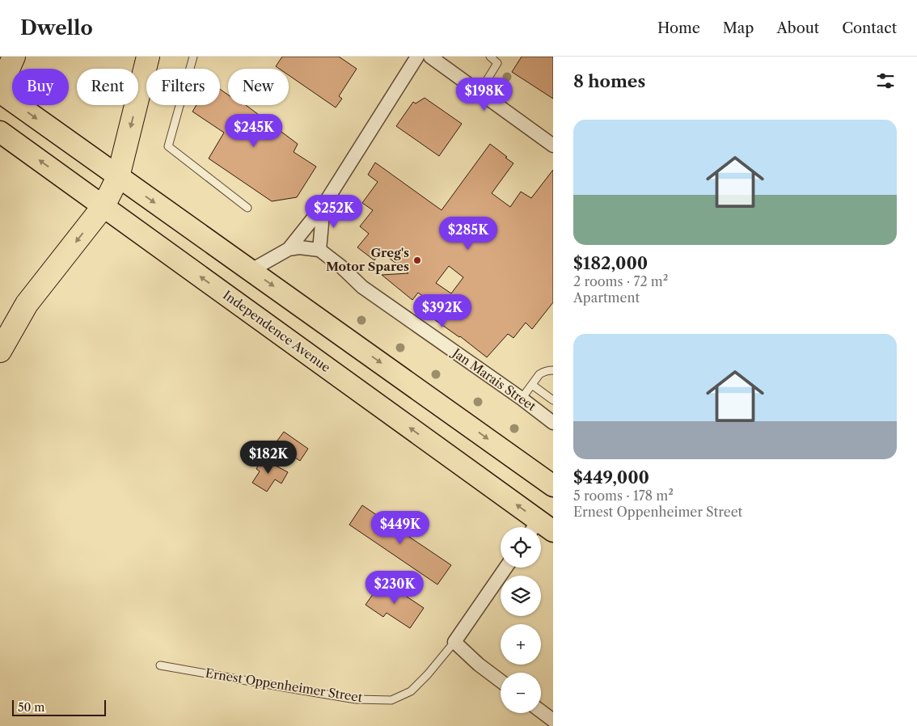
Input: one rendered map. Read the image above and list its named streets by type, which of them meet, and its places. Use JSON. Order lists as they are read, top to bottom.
{
  "streets": {
    "main road": ["Independence Avenue"],
    "street": ["Jan Marais Street", "Ernest Oppenheimer Street"]
  },
  "places": ["Greg's Motor Spares"],
  "scale_bar": "50 m",
  "page": {
    "header": "Dwello",
    "nav": [
      "Home",
      "Map",
      "About",
      "Contact"
    ],
    "heading": "8 homes",
    "chip": [
      "Buy",
      "Rent",
      "Filters",
      "New"
    ],
    "price": [
      "$198K",
      "$245K",
      "$252K",
      "$285K",
      "$392K",
      "$182K",
      "$449K",
      "$230K"
    ],
    "list": [
      {
        "name": "$182,000",
        "note": "2 rooms · 72 m² · Apartment"
      },
      {
        "name": "$449,000",
        "note": "5 rooms · 178 m² · Ernest Oppenheimer Street"
      }
    ],
    "map_buttons": ["+", "−"],
    "scale": "50 m"
  }
}
